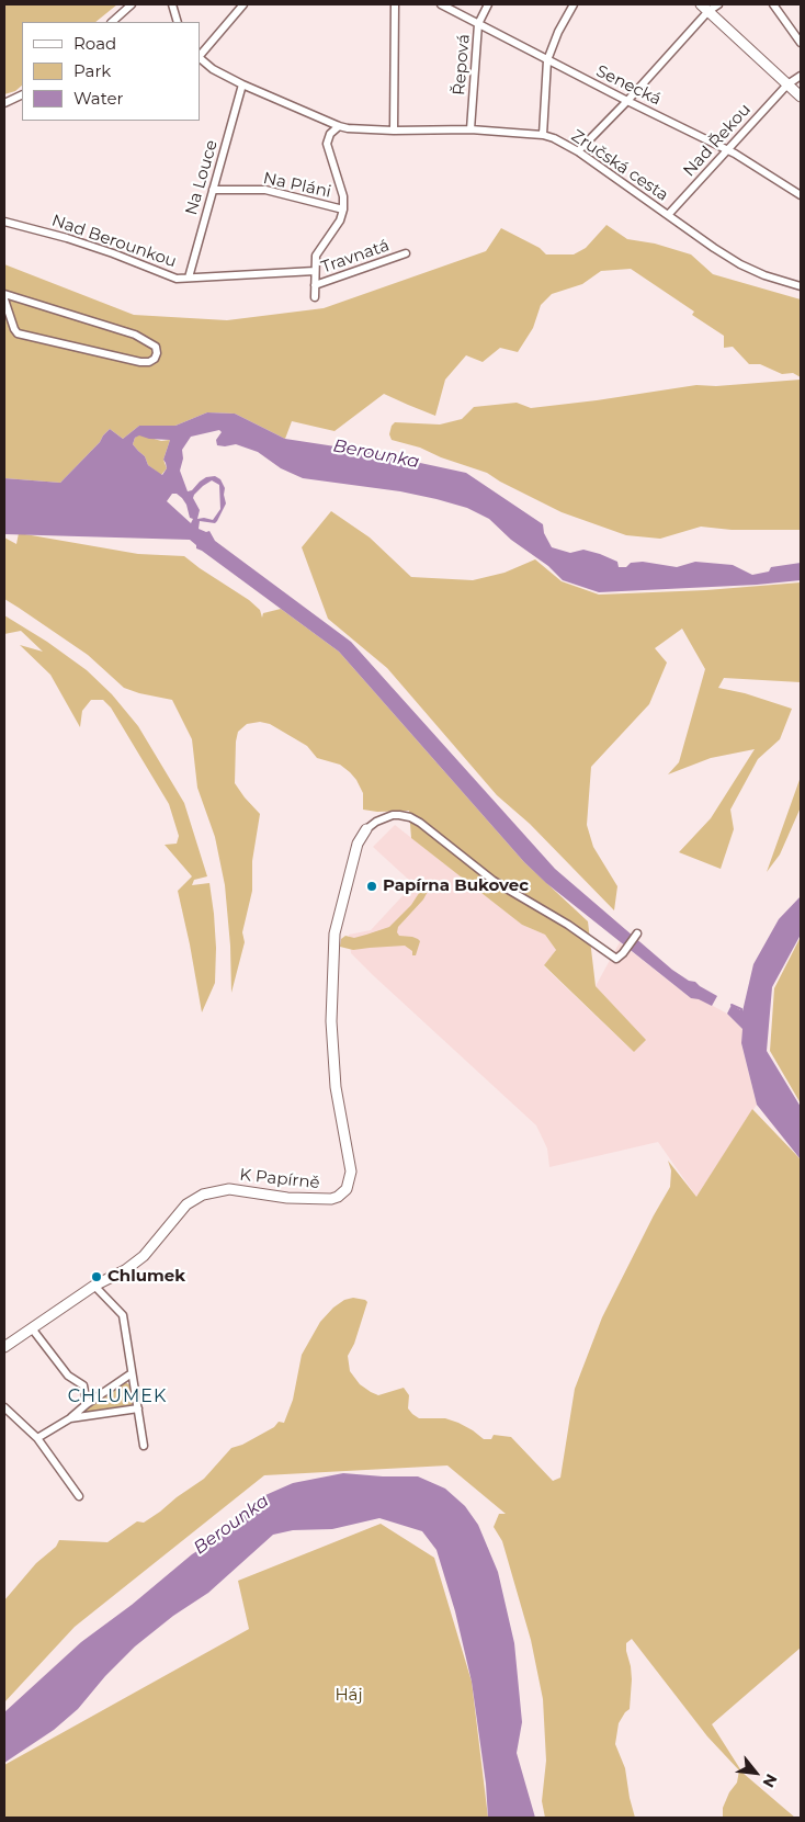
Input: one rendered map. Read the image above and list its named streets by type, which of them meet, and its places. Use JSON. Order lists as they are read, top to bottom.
{
  "streets": {
    "street": [
      "Řepová",
      "Senecká",
      "Nad Řekou",
      "Zručská cesta",
      "Na Louce",
      "Na Pláni",
      "Nad Berounkou",
      "Travnatá",
      "K Papírně"
    ]
  },
  "crossings": [
    ["Řepová", "Senecká"],
    ["Řepová", "Zručská cesta"],
    ["Senecká", "Nad Řekou"],
    ["Nad Řekou", "Zručská cesta"],
    ["Zručská cesta", "Na Louce"],
    ["Na Louce", "Na Pláni"],
    ["Na Louce", "Nad Berounkou"]
  ],
  "districts": ["CHLUMEK"],
  "water": ["Berounka"],
  "parks": ["Háj"],
  "places": ["Papírna Bukovec", "Chlumek"],
  "legend": ["Road", "Park", "Water"],
  "north": "bottom right"
}
